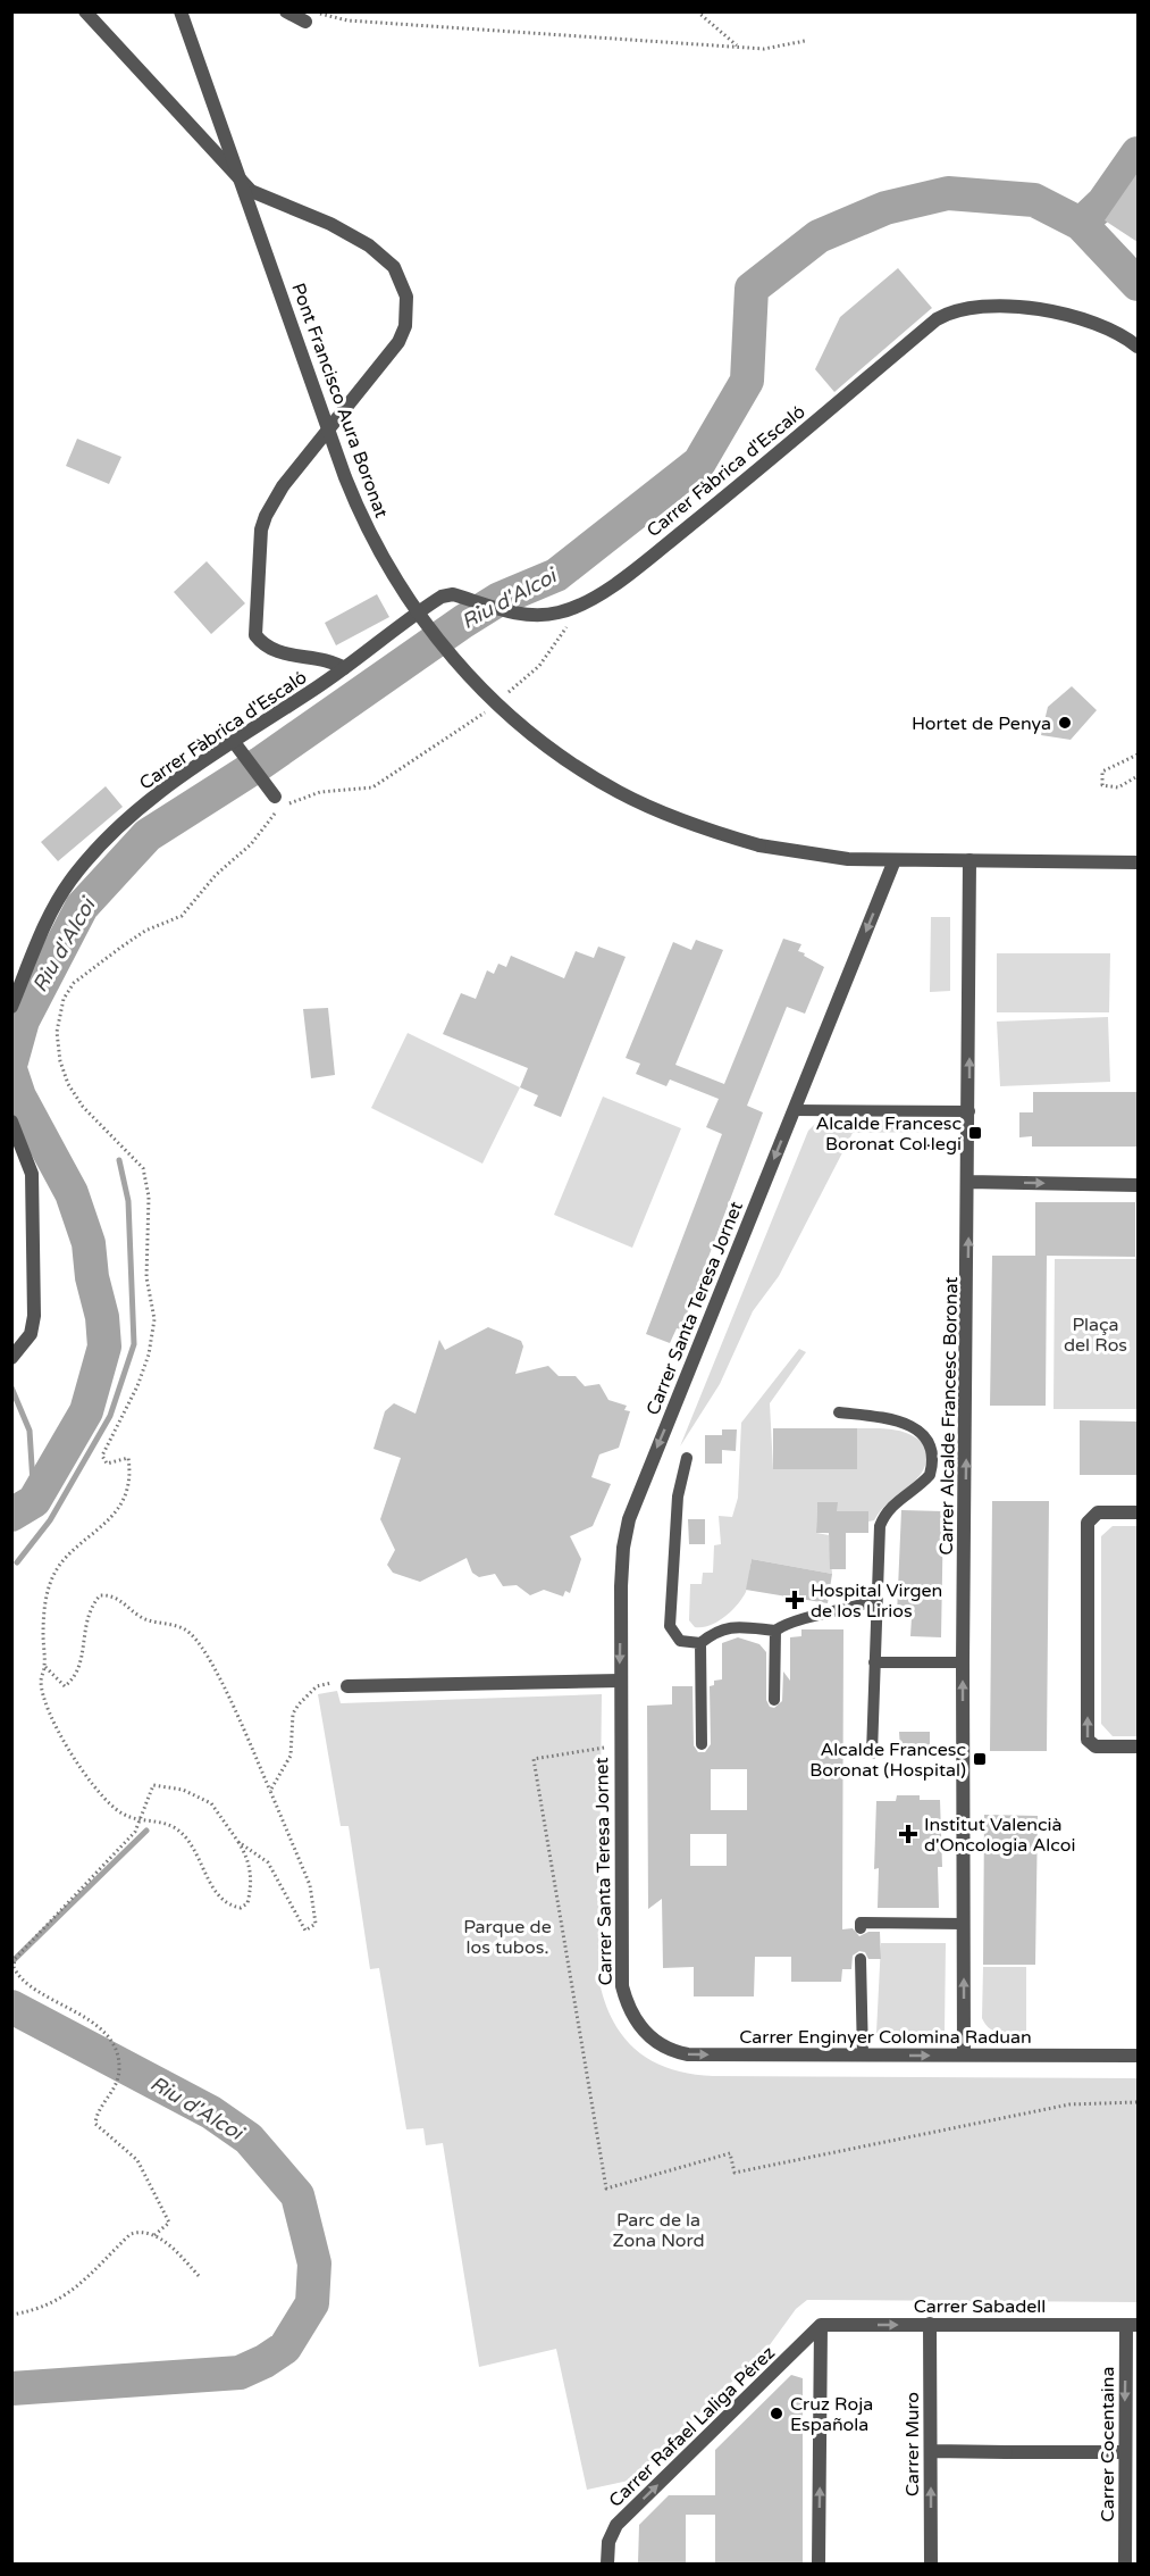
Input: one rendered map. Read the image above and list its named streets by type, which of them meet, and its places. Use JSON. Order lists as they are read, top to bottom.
{
  "streets": {
    "street": [
      "Pont Francisco Aura Boronat",
      "Carrer Fàbrica d'Escaló",
      "Carrer Santa Teresa Jornet",
      "Carrer Alcalde Francesc Boronat",
      "Carrer Enginyer Colomina Raduan",
      "Carrer Sabadell",
      "Carrer Rafael Laliga Pérez",
      "Carrer Muro",
      "Carrer Cocentaina"
    ]
  },
  "crossings": [
    ["Pont Francisco Aura Boronat", "Carrer Santa Teresa Jornet"],
    ["Carrer Santa Teresa Jornet", "Carrer Enginyer Colomina Raduan"],
    ["Carrer Alcalde Francesc Boronat", "Carrer Enginyer Colomina Raduan"],
    ["Carrer Sabadell", "Carrer Rafael Laliga Pérez"],
    ["Carrer Sabadell", "Carrer Muro"],
    ["Carrer Sabadell", "Carrer Cocentaina"]
  ],
  "one_way": [
    "Carrer Santa Teresa Jornet",
    "Carrer Alcalde Francesc Boronat",
    "Carrer Enginyer Colomina Raduan",
    "Carrer Sabadell",
    "Carrer Rafael Laliga Pérez",
    "Carrer Cocentaina"
  ],
  "water": ["Riu d'Alcoi"],
  "parks": ["Plaça del Ros", "Parque de los tubos.", "Parc de la Zona Nord"],
  "places": {
    "other": ["Hortet de Penya", "Cruz Roja Española"],
    "transit": ["Alcalde Francesc Boronat Col·legi", "Alcalde Francesc Boronat (Hospital)"],
    "health": ["Hospital Virgen de los Lirios", "Institut Valencià d'Oncologia Alcoi"]
  }
}
